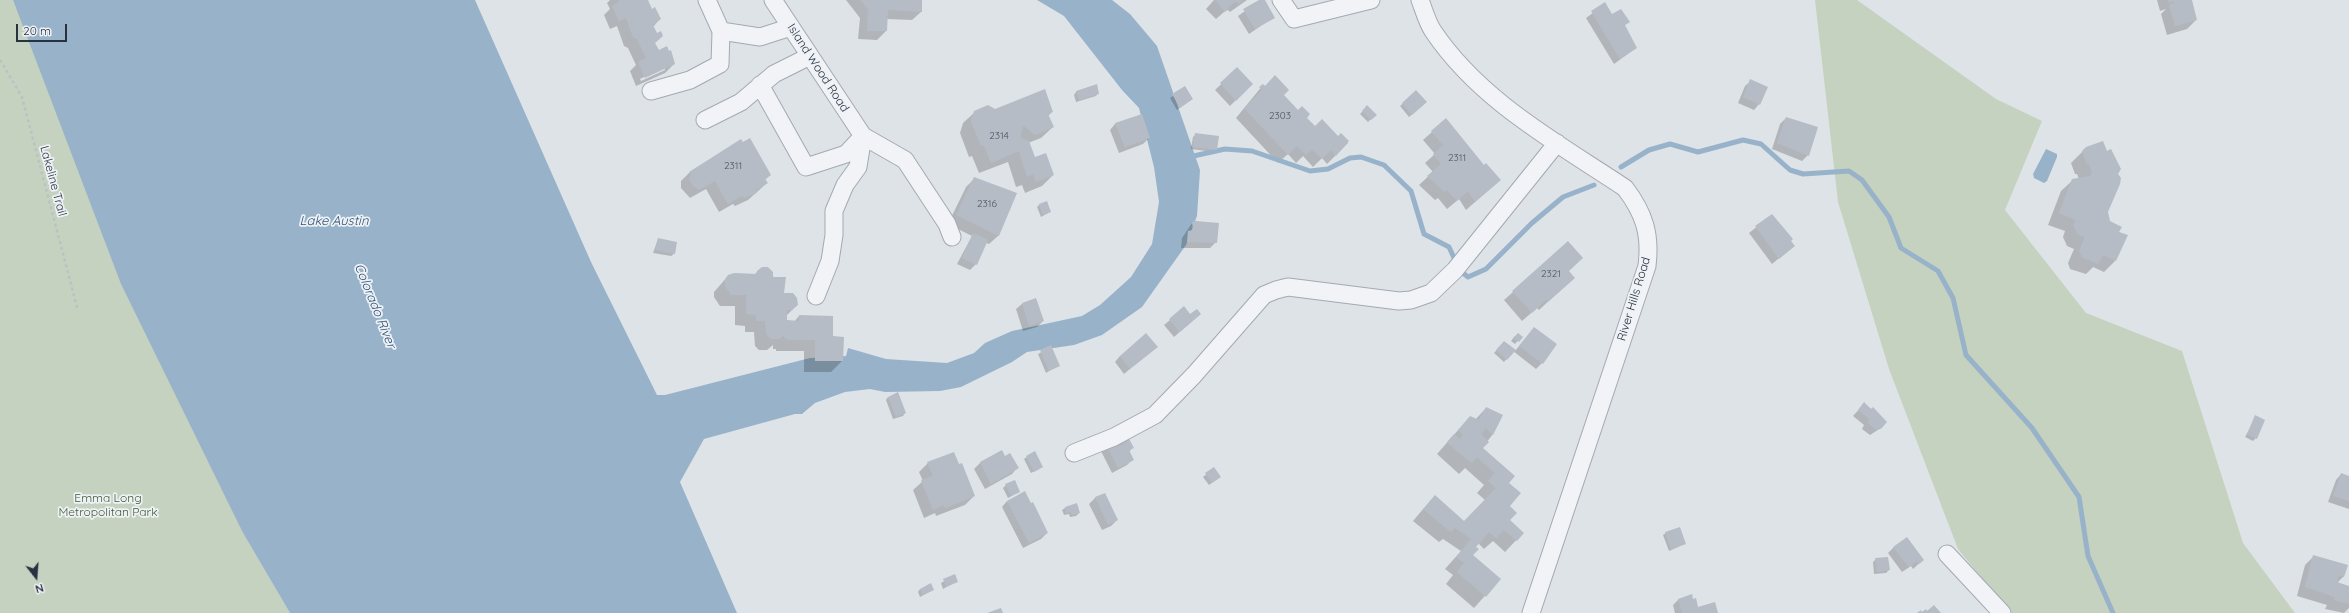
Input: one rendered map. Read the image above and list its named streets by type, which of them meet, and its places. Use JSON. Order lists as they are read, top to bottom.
{
  "streets": {
    "street": ["Island Wood Road", "River Hills Road"],
    "path": ["Lakeline Trail"]
  },
  "water": ["Lake Austin", "Colorado River"],
  "parks": ["Emma Long Metropolitan Park"],
  "house_numbers": [
    "2303",
    "2314",
    "2311",
    "2311",
    "2316",
    "2321"
  ],
  "scale_bar": "20 m",
  "north": "bottom"
}
